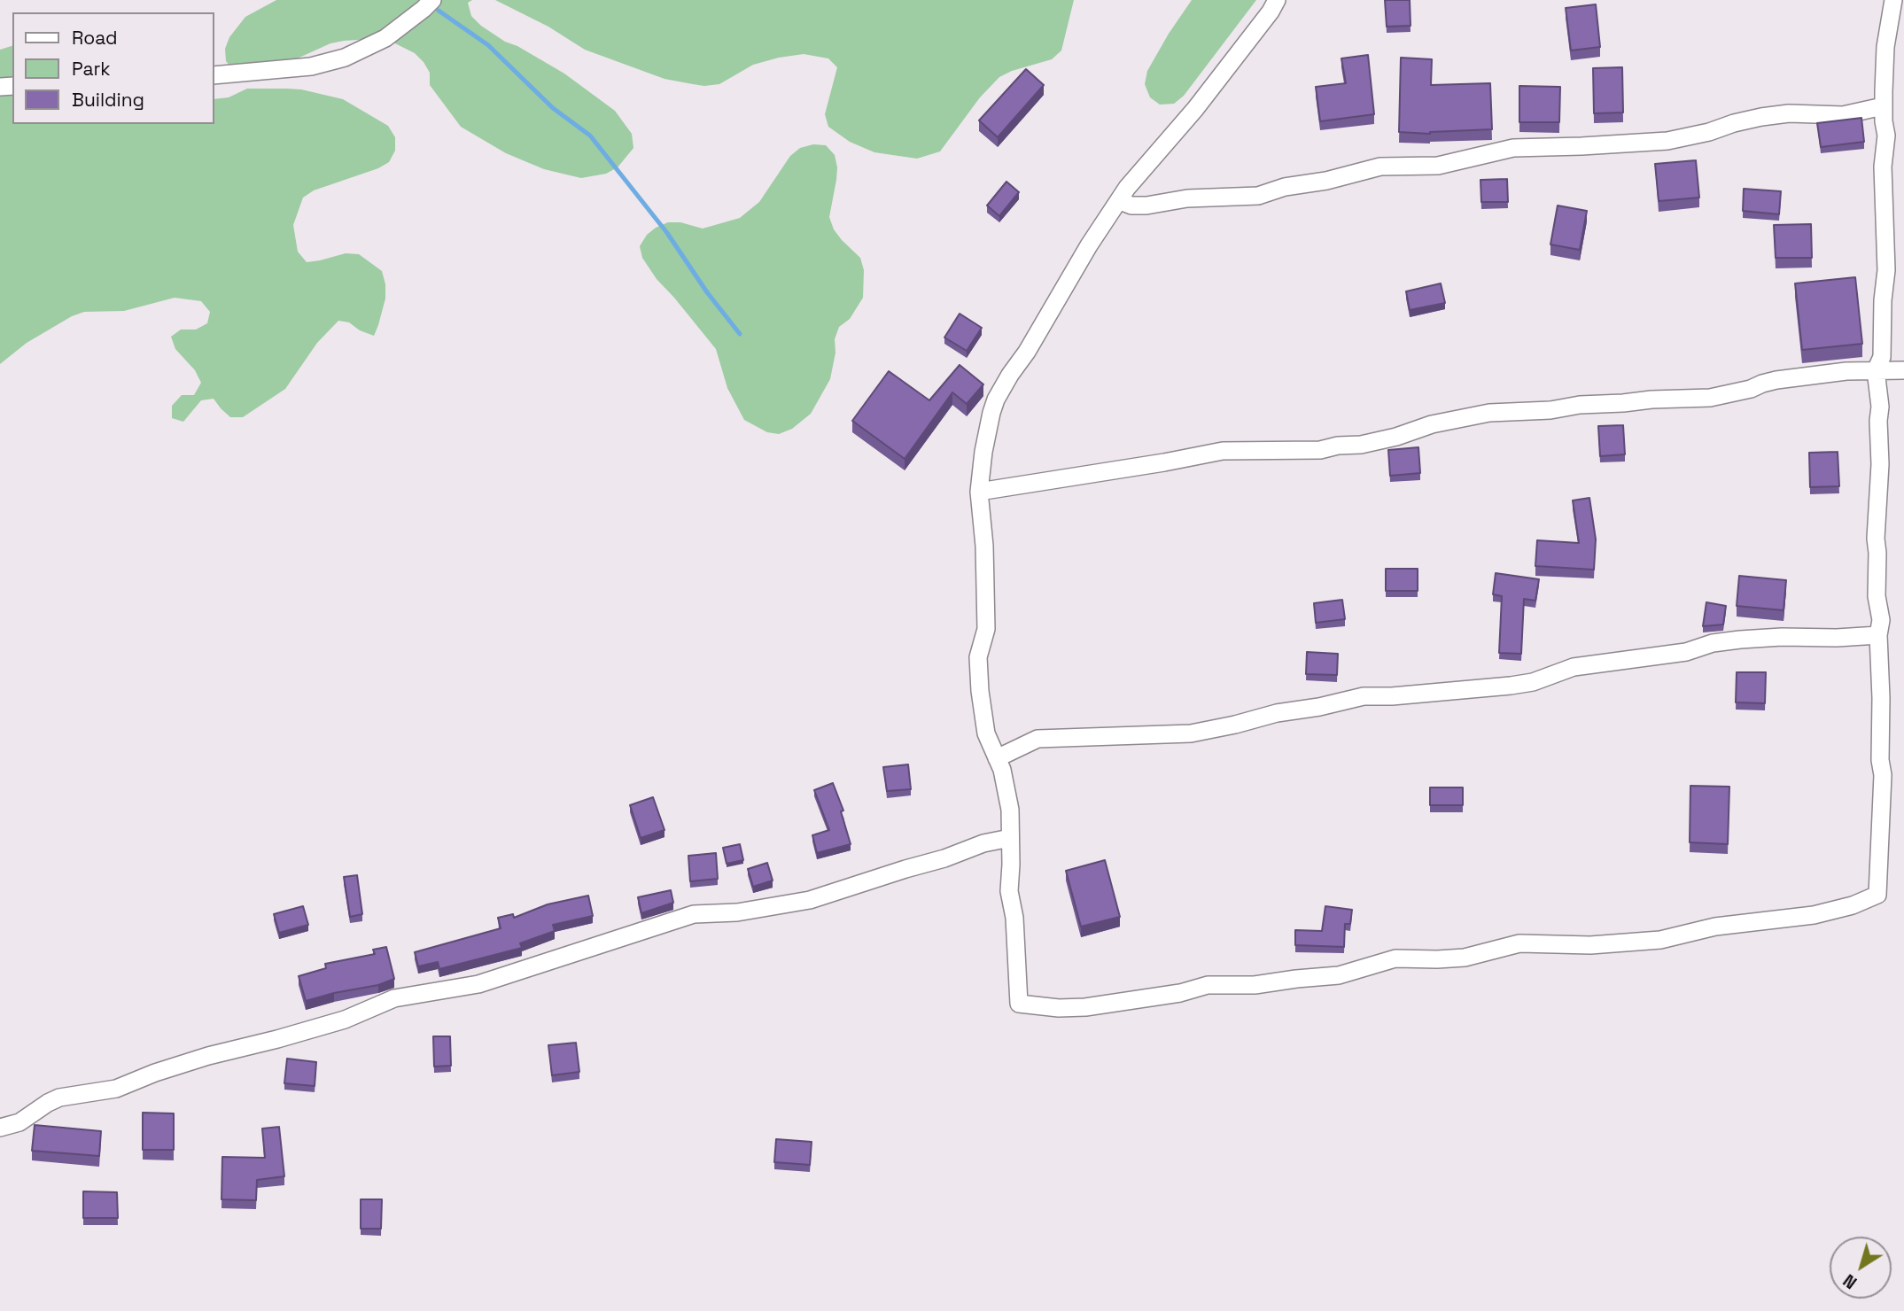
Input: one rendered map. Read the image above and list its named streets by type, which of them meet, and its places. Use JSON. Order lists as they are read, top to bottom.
{
  "legend": ["Road", "Park", "Building"],
  "north": "bottom left"
}
